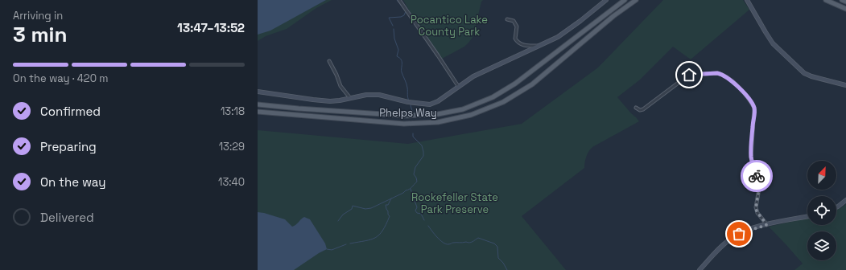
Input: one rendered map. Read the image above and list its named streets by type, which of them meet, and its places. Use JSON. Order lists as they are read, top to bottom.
{
  "streets": {
    "main road": ["Phelps Way"]
  },
  "parks": ["Pocantico Lake County Park", "Rockefeller State Park Preserve"],
  "north": "top right",
  "page": {
    "heading": ["3 min", "Arriving in", "13:47–13:52"],
    "bar": "On the way · 420 m",
    "list": [
      ["Confirmed", "13:18"],
      ["Preparing", "13:29"],
      ["On the way", "13:40"],
      "Delivered"
    ]
  }
}
